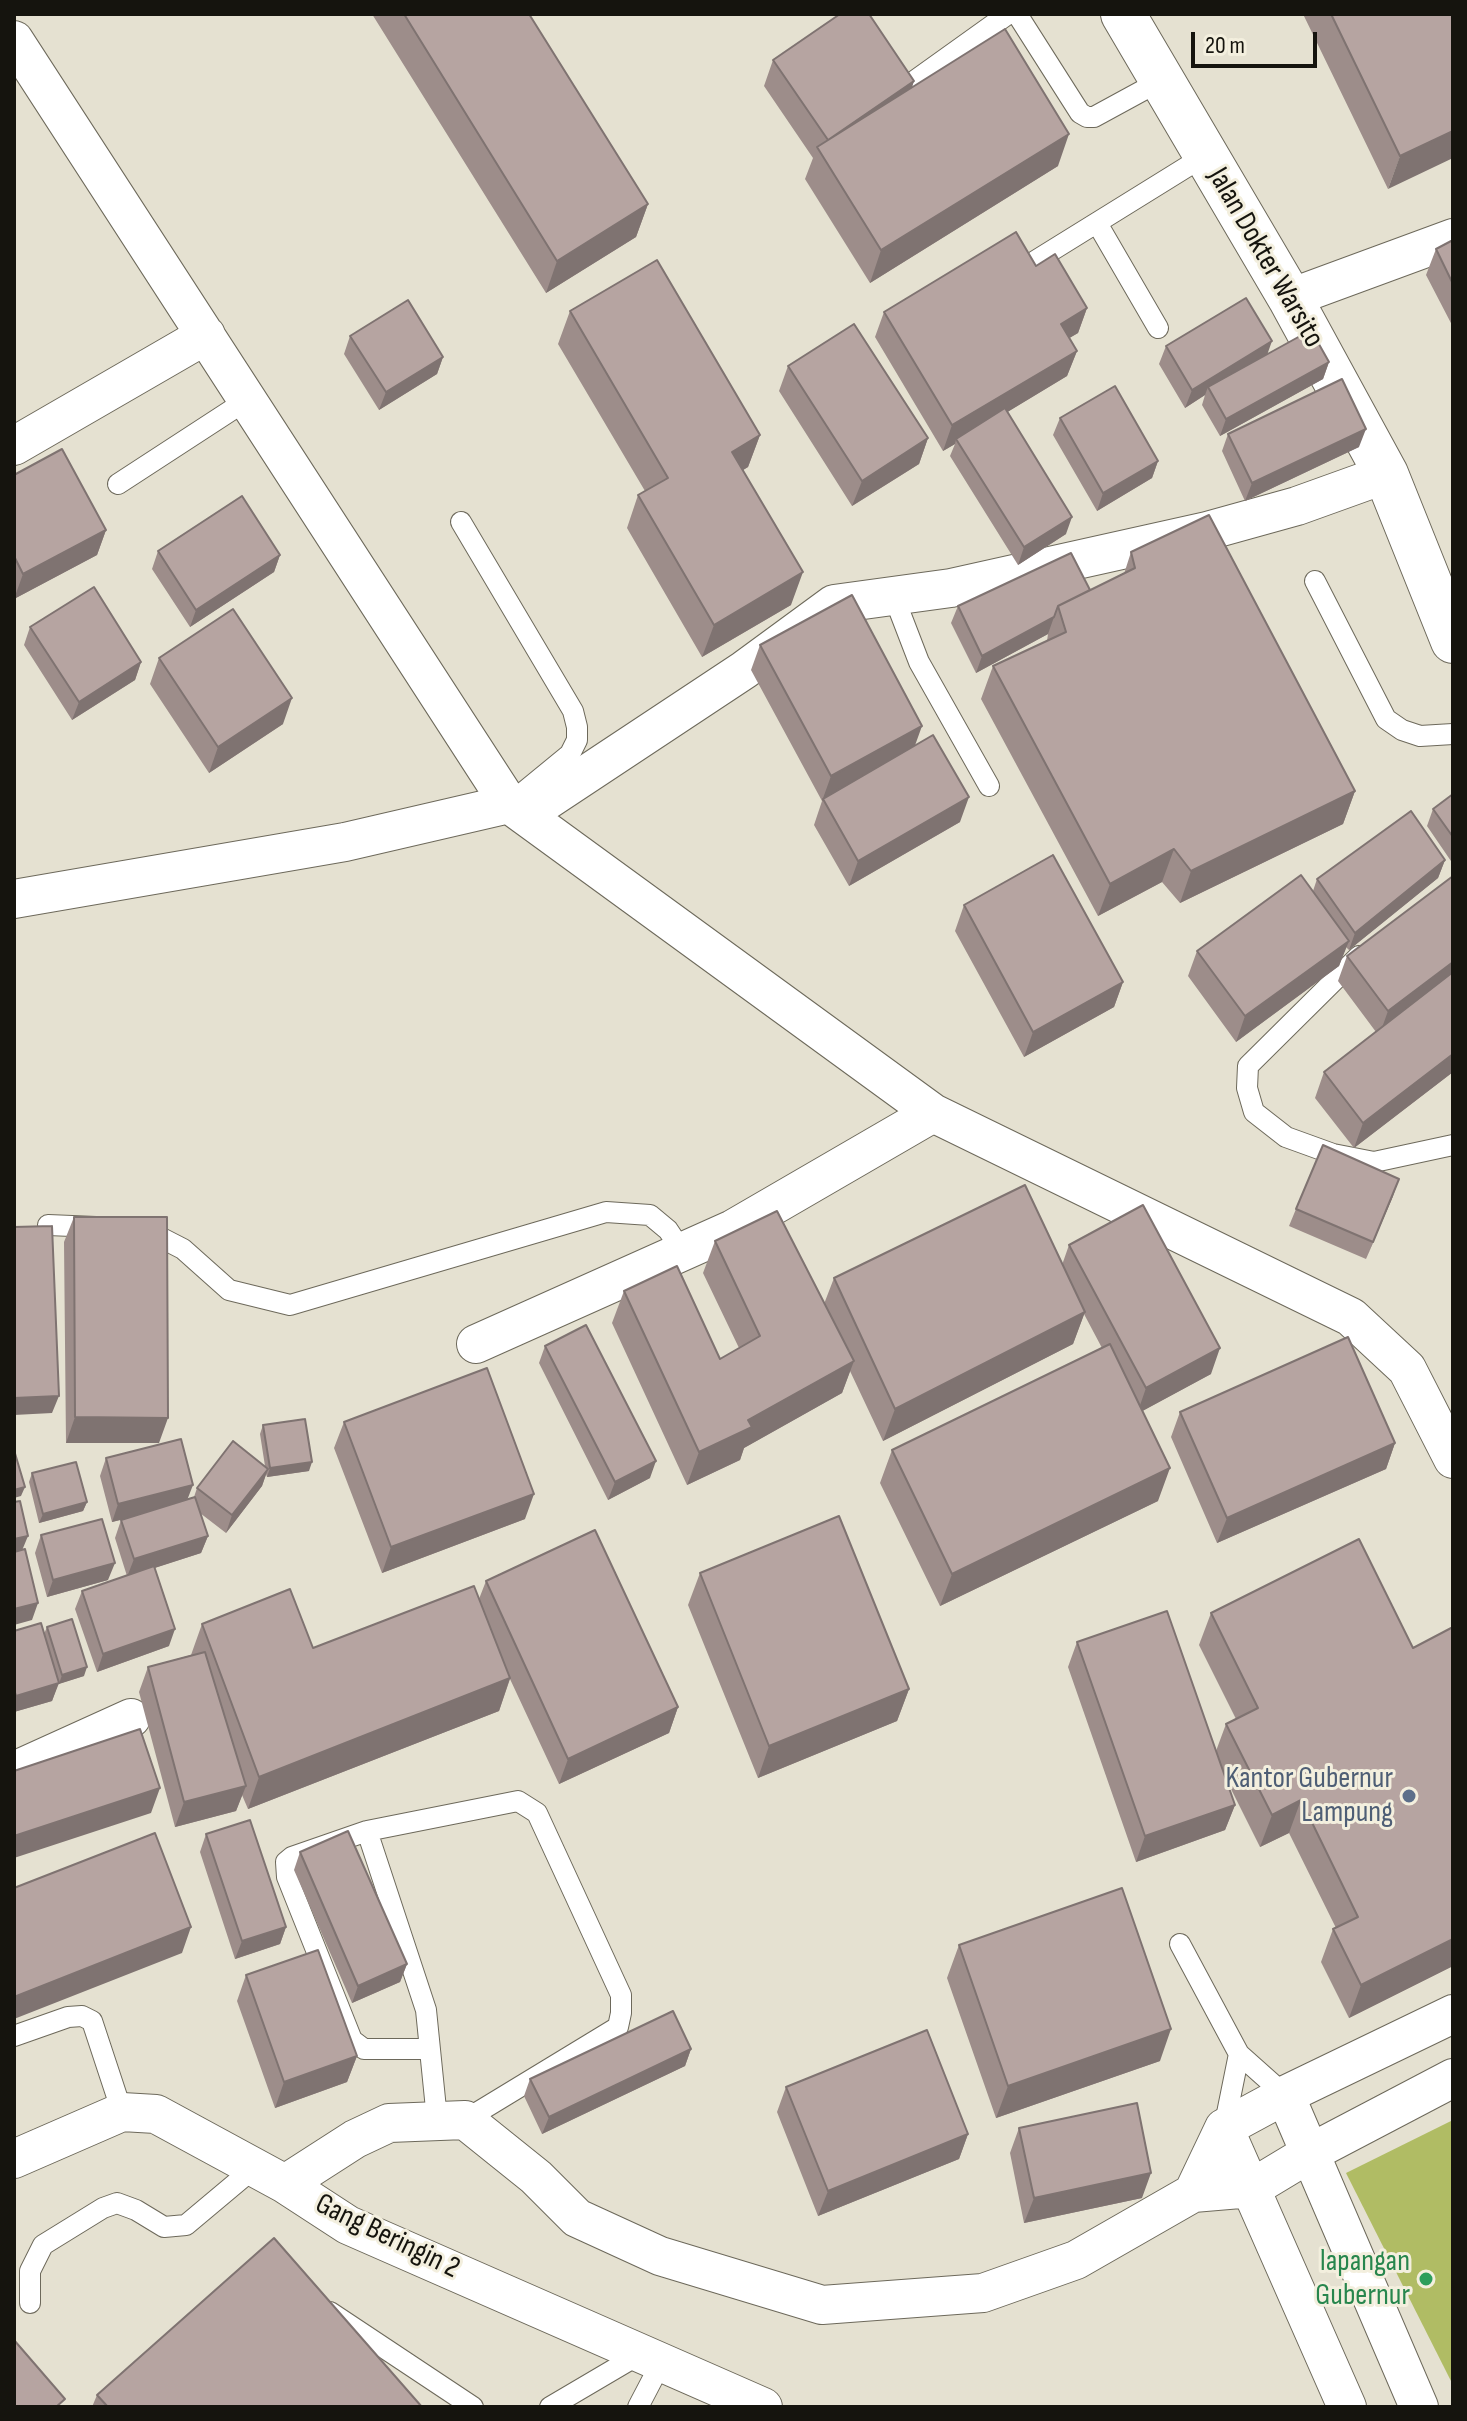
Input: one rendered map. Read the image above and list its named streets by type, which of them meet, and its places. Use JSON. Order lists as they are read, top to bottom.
{
  "streets": {
    "street": ["Jalan Dokter Warsito", "Gang Beringin 2"]
  },
  "places": ["Kantor Gubernur Lampung", "lapangan Gubernur"],
  "scale_bar": "20 m"
}
